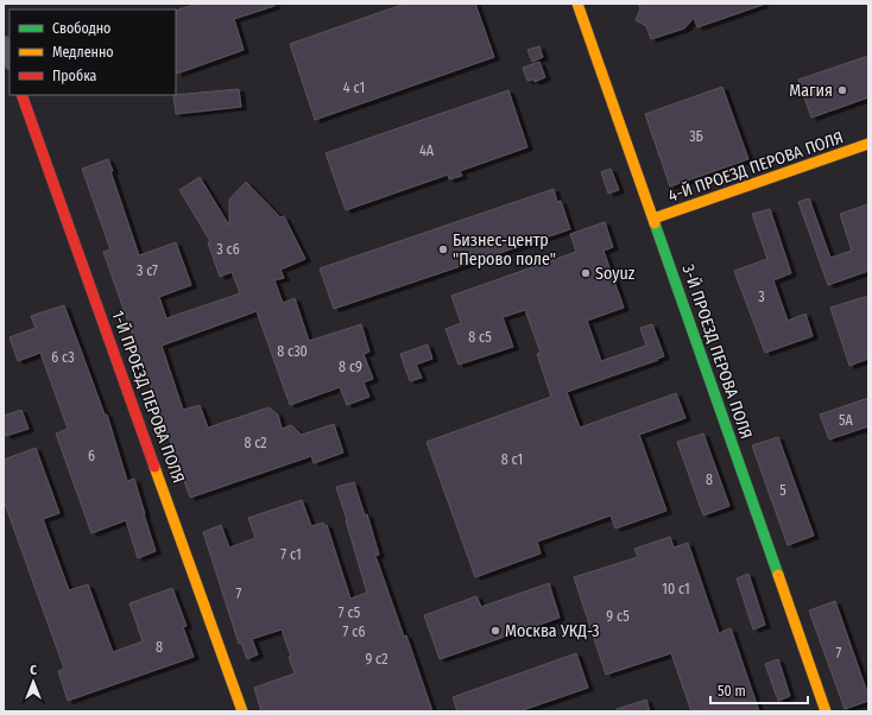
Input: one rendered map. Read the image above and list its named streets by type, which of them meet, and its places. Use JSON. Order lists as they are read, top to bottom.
{
  "streets": {
    "street": ["4-Й ПРОЕЗД ПЕРОВА ПОЛЯ", "3-Й ПРОЕЗД ПЕРОВА ПОЛЯ", "1-Й ПРОЕЗД ПЕРОВА ПОЛЯ"]
  },
  "crossings": [
    ["4-Й ПРОЕЗД ПЕРОВА ПОЛЯ", "3-Й ПРОЕЗД ПЕРОВА ПОЛЯ"]
  ],
  "places": [
    "Магия",
    "Бизнес-центр \"Перово поле\"",
    "Soyuz",
    "Москва УКД-3"
  ],
  "house_numbers": [
    "4 с1",
    "3Б",
    "4А",
    "3 с6",
    "3 с7",
    "3",
    "8 с5",
    "8 с30",
    "6 с3",
    "8 с9",
    "5А",
    "8 с2",
    "6",
    "8 с1",
    "8",
    "5",
    "7 с1",
    "10 с1",
    "7",
    "7 с5",
    "9 с5",
    "7 с6",
    "8",
    "7",
    "9 с2"
  ],
  "legend": ["Свободно", "Медленно", "Пробка"],
  "scale_bar": "50 m",
  "north": "top"
}
